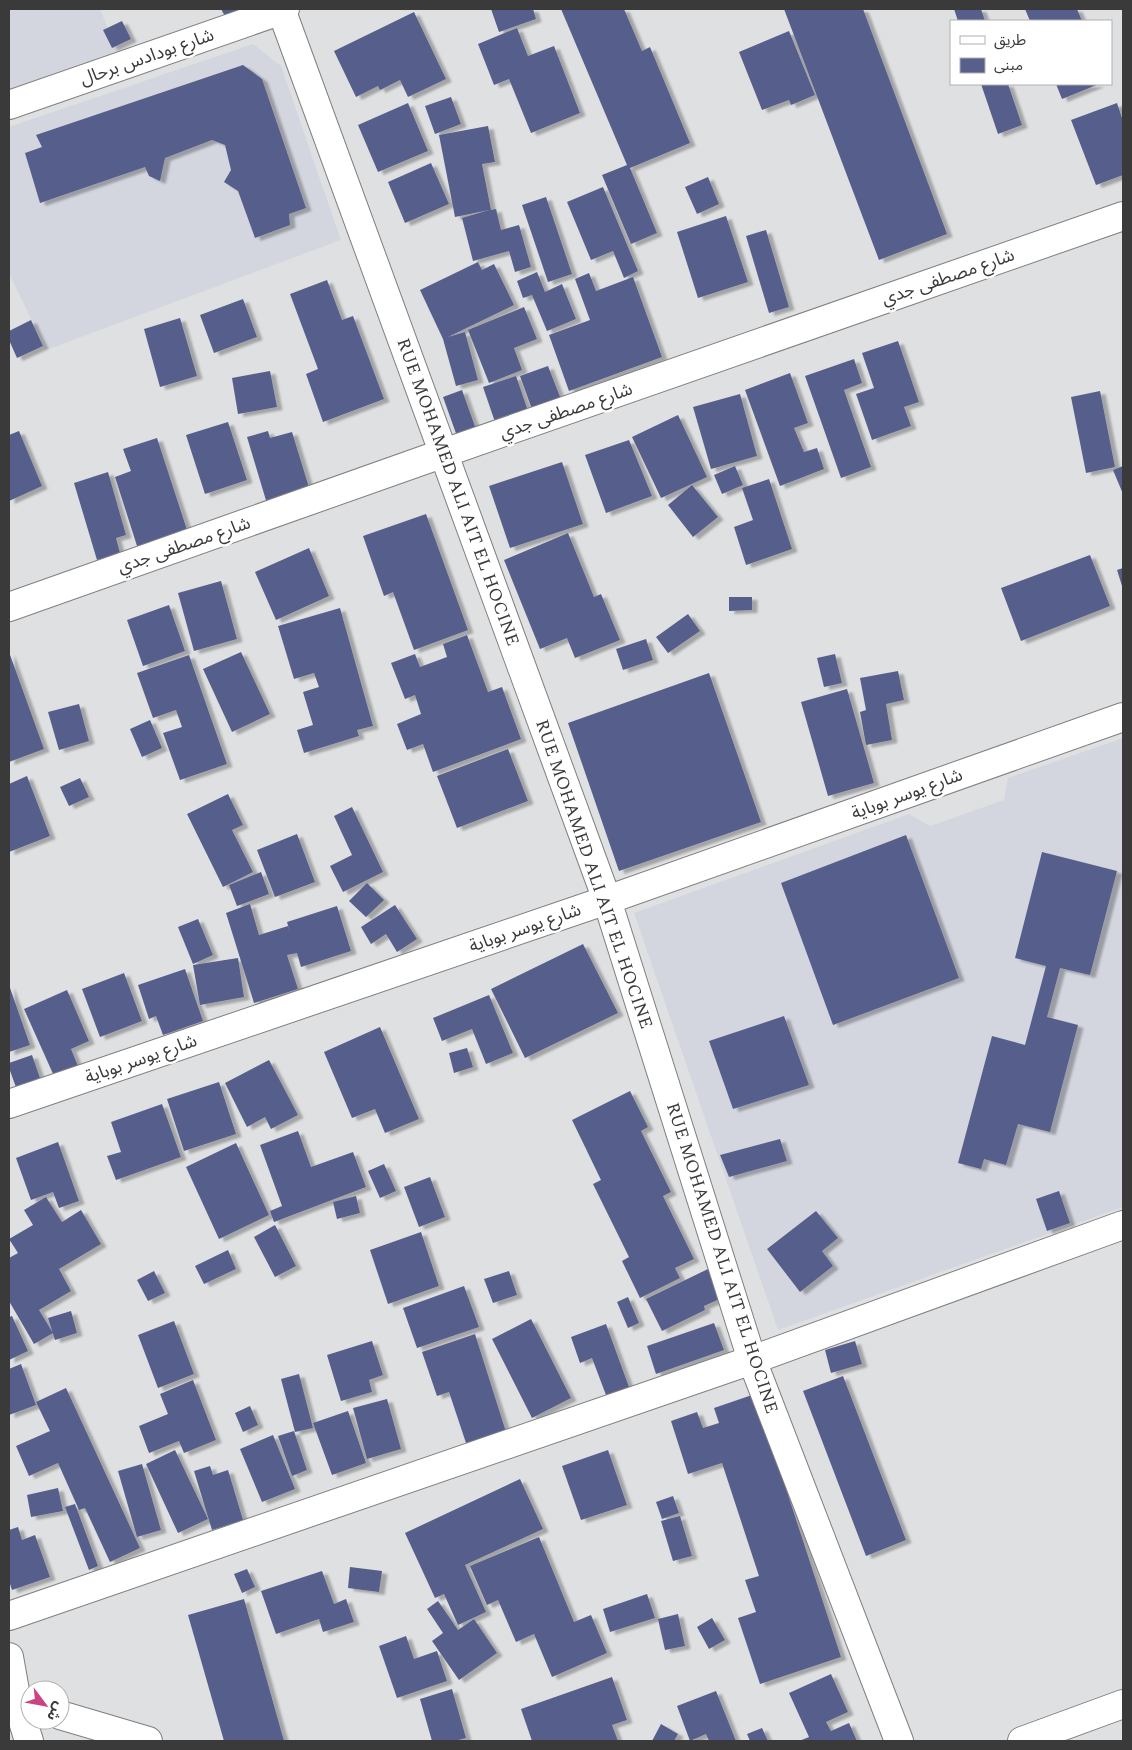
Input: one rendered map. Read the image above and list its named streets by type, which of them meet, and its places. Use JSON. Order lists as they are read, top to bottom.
{
  "streets": {
    "street": [
      "شارع بودادس برحال",
      "شارع مصطفى جدي",
      "RUE MOHAMED ALI AIT EL HOCINE",
      "شارع يوسر بوباية"
    ]
  },
  "crossings": [
    ["شارع بودادس برحال", "RUE MOHAMED ALI AIT EL HOCINE"],
    ["شارع مصطفى جدي", "RUE MOHAMED ALI AIT EL HOCINE"],
    ["RUE MOHAMED ALI AIT EL HOCINE", "شارع يوسر بوباية"]
  ],
  "legend": ["طريق", "مبنى"],
  "north": "bottom right"
}
